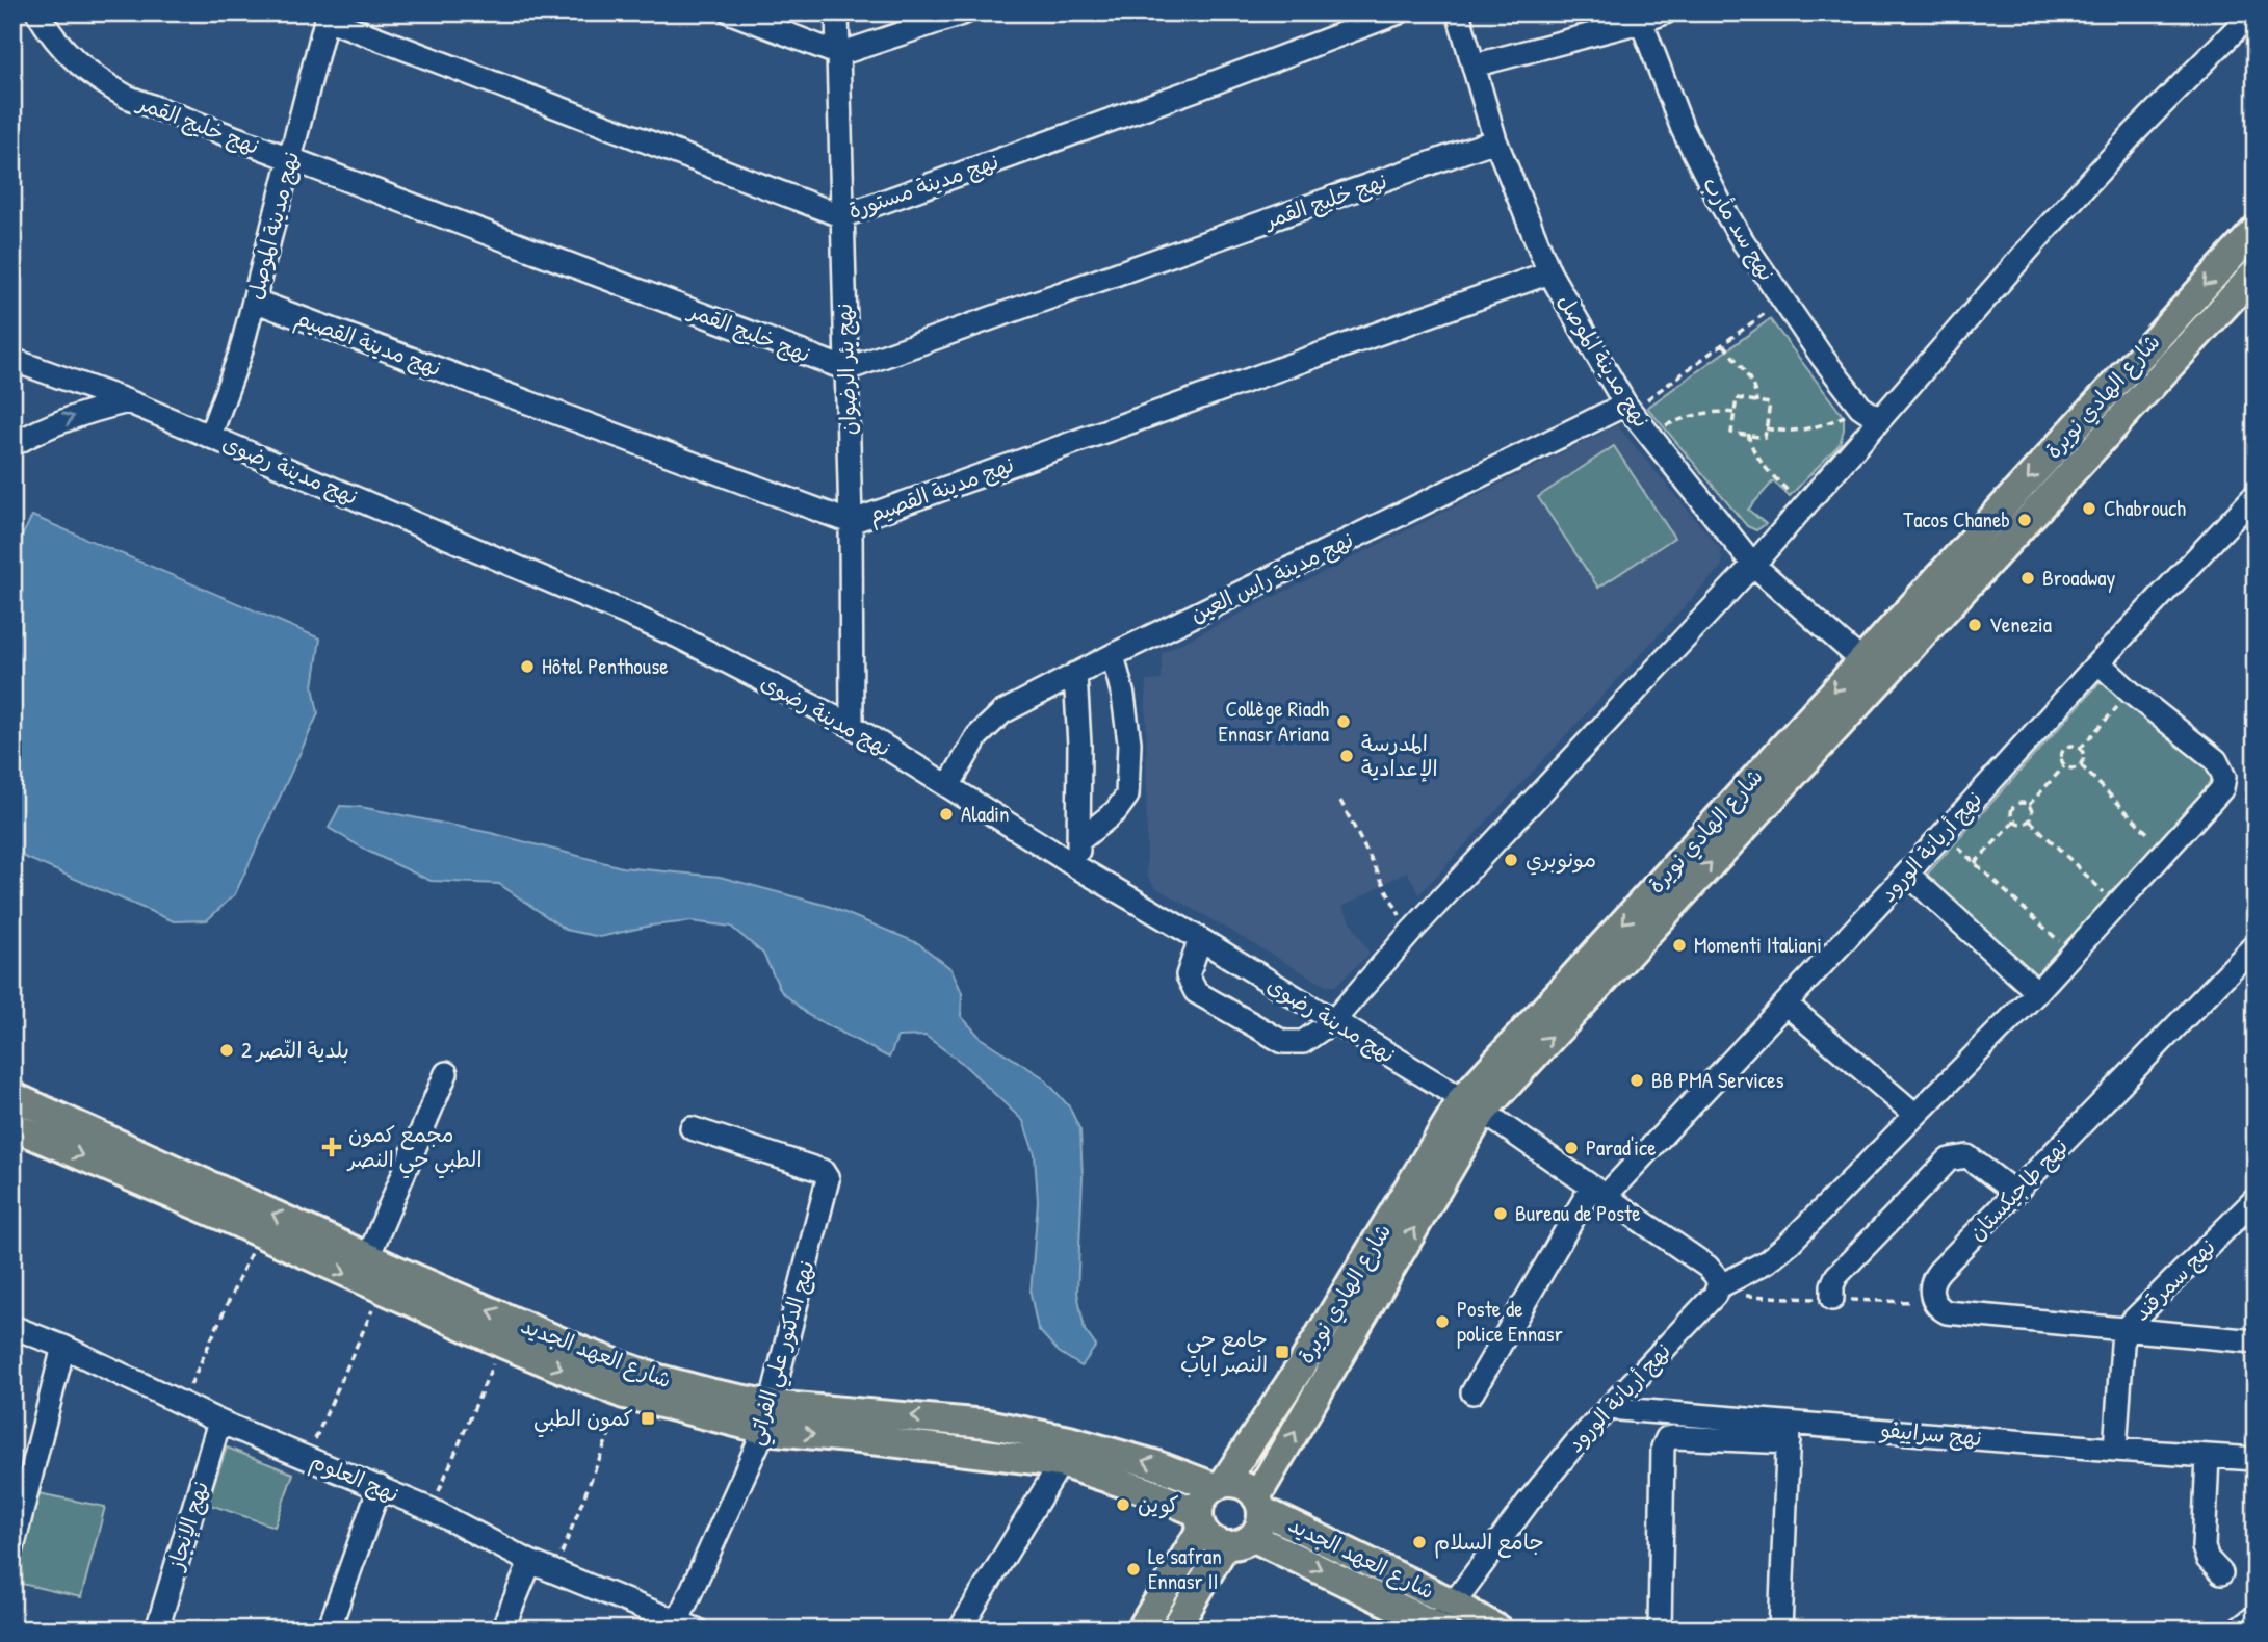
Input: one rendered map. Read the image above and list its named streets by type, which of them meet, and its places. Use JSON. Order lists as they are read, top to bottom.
{
  "streets": {
    "main road": ["شارع الهادي نويرة", "شارع العهد الجديد"],
    "street": [
      "نهج خليج القمر",
      "نهج مدينة مستورة",
      "نهج مدينة الموصل",
      "نهج سد مأرب",
      "نهج مدينة القصيم",
      "نهج بئر الرضوان",
      "نهج مدينة رضوى",
      "نهج مدينة راس العين",
      "نهج أريانة الورود",
      "نهج طاجيكستان",
      "نهج سمرقند",
      "نهج الدكتور علي الفراتي",
      "نهج سراييفو",
      "نهج العلوم",
      "نهج الإنجاز"
    ]
  },
  "crossings": [
    ["نهج خليج القمر", "نهج مدينة الموصل"],
    ["نهج خليج القمر", "نهج بئر الرضوان"],
    ["نهج مدينة مستورة", "نهج مدينة الموصل"],
    ["نهج مدينة مستورة", "نهج بئر الرضوان"],
    ["نهج مدينة الموصل", "نهج مدينة القصيم"],
    ["نهج مدينة الموصل", "شارع الهادي نويرة"],
    ["نهج مدينة الموصل", "نهج مدينة رضوى"],
    ["نهج مدينة الموصل", "نهج مدينة راس العين"],
    ["نهج مدينة القصيم", "نهج بئر الرضوان"],
    ["نهج بئر الرضوان", "نهج مدينة رضوى"],
    ["شارع الهادي نويرة", "نهج مدينة رضوى"],
    ["شارع الهادي نويرة", "شارع العهد الجديد"],
    ["نهج مدينة رضوى", "نهج مدينة راس العين"],
    ["نهج أريانة الورود", "شارع العهد الجديد"],
    ["نهج أريانة الورود", "نهج سراييفو"],
    ["نهج طاجيكستان", "نهج سمرقند"],
    ["شارع العهد الجديد", "نهج الدكتور علي الفراتي"],
    ["نهج الدكتور علي الفراتي", "نهج العلوم"],
    ["نهج العلوم", "نهج الإنجاز"]
  ],
  "places": {
    "other": [
      "Chabrouch",
      "Tacos Chaneb",
      "Broadway",
      "Venezia",
      "Hôtel Penthouse",
      "Collège Riadh Ennasr Ariana",
      "المدرسة الإعدادية",
      "Aladin",
      "مونوبري",
      "Momenti Italiani",
      "بلدية النّصر 2",
      "BB PMA Services",
      "Parad'ice",
      "Bureau de Poste",
      "Poste de police Ennasr",
      "كوين",
      "جامع السلام",
      "Le safran Ennasr II"
    ],
    "health": ["مجمع كمون الطبي حي النصر"],
    "transit": ["جامع حي النصر اياب", "كمون الطبي"]
  }
}
